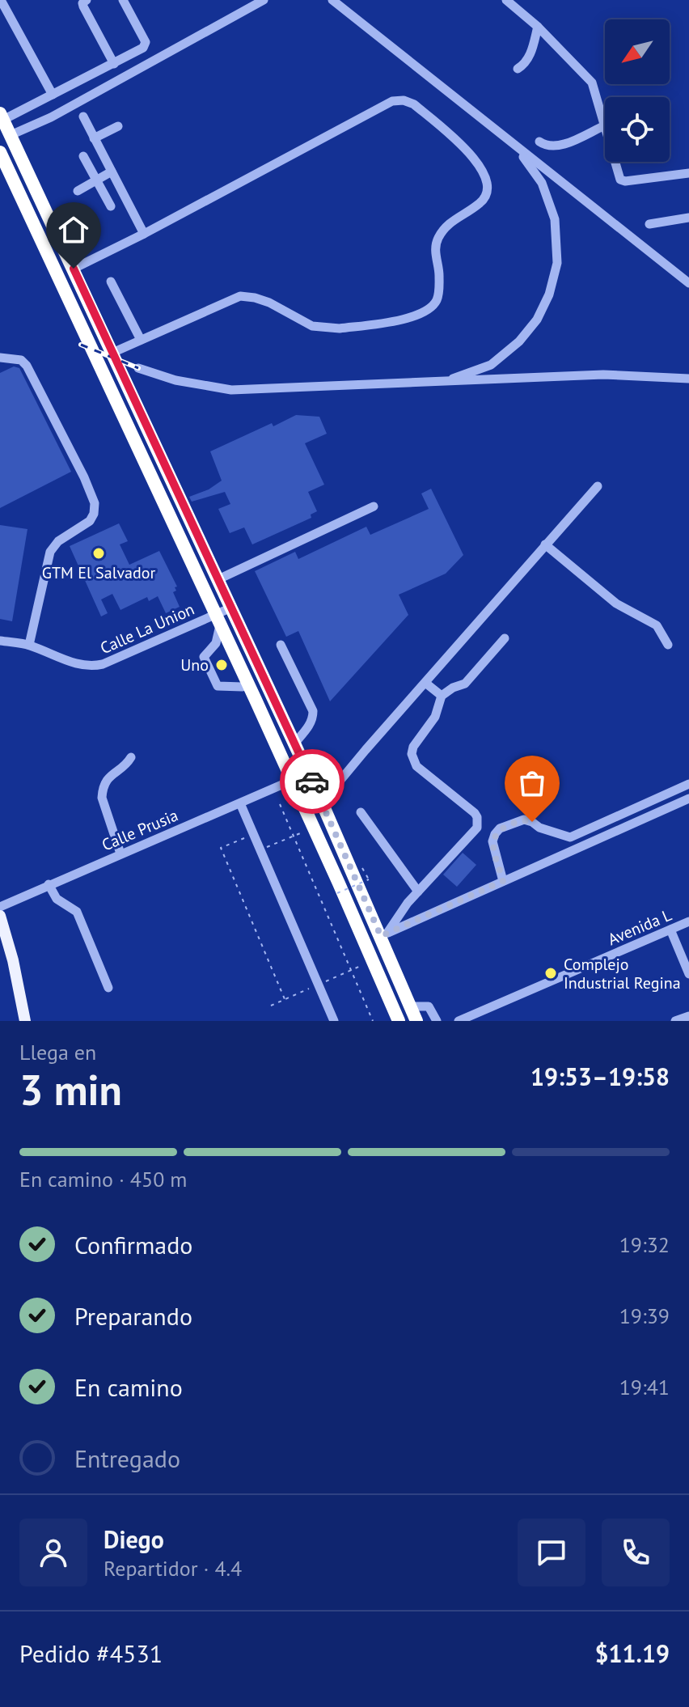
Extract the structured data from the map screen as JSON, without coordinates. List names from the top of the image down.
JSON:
{
  "streets": {
    "street": ["Calle La Union", "Calle Prusia", "Avenida L"]
  },
  "places": ["GTM El Salvador", "Uno", "Complejo Industrial Regina"],
  "north": "bottom left",
  "page": {
    "heading": ["3 min", "Llega en", "19:53–19:58"],
    "panel": [
      "Diego",
      "Repartidor · 4.4",
      "Pedido #4531",
      "$11.19"
    ],
    "bar": "En camino · 450 m",
    "list": [
      ["Confirmado", "19:32"],
      ["Preparando", "19:39"],
      ["En camino", "19:41"],
      "Entregado"
    ]
  }
}
